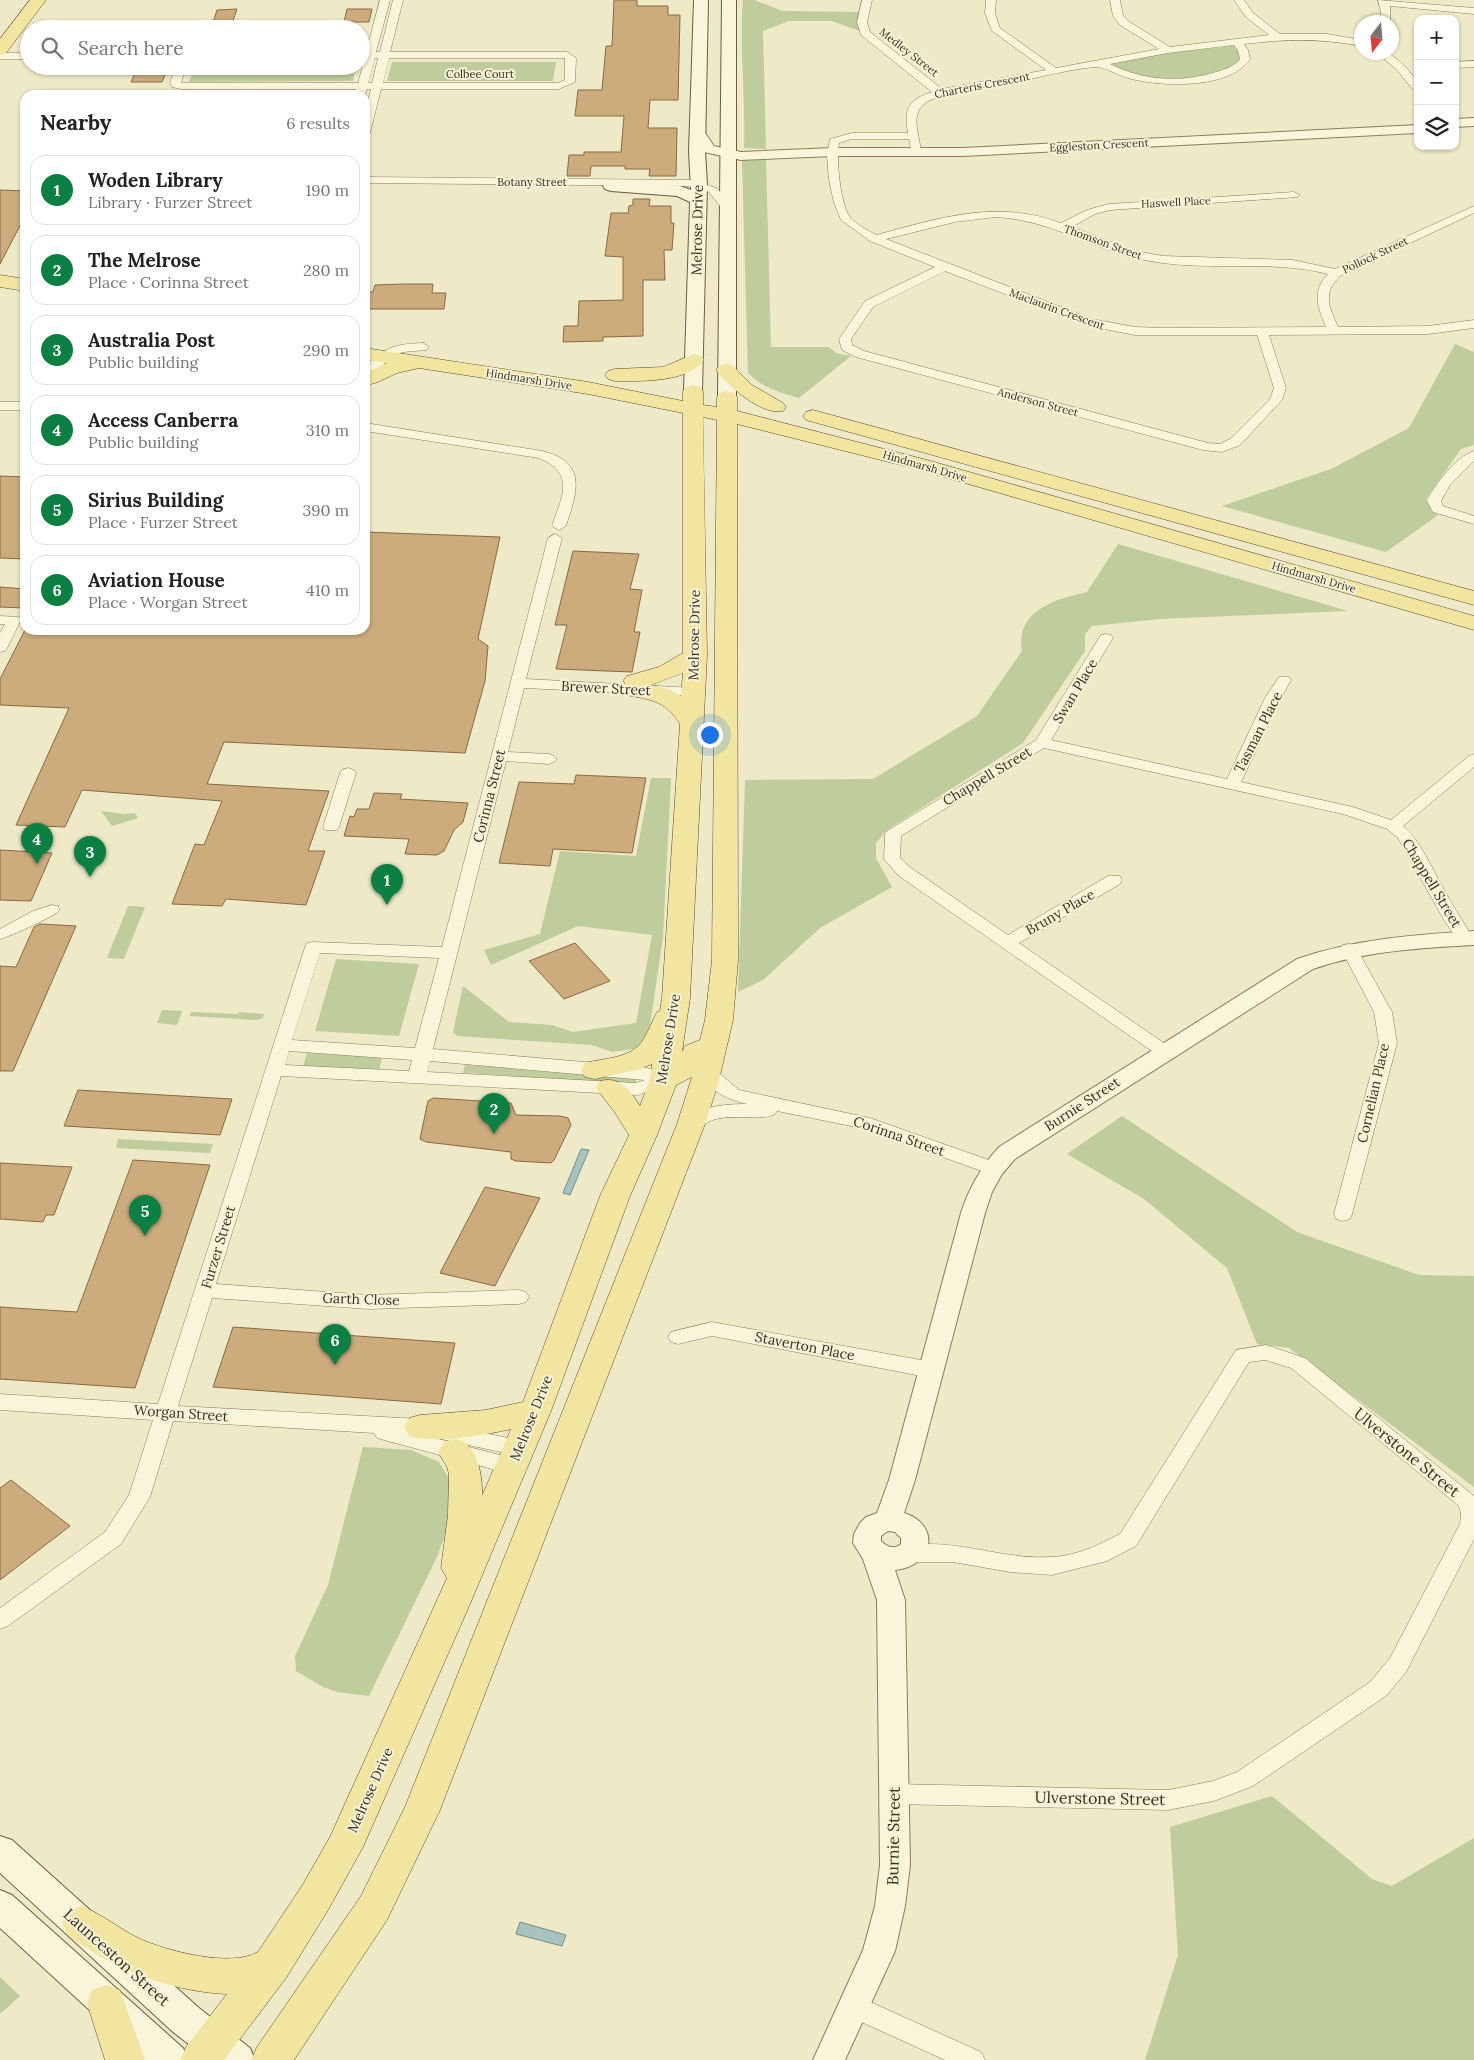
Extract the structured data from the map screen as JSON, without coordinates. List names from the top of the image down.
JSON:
{
  "streets": {
    "main road": ["Melrose Drive", "Hindmarsh Drive", "Launceston Street"],
    "street": [
      "Medley Street",
      "Colbee Court",
      "Charteris Crescent",
      "Eggleston Crescent",
      "Botany Street",
      "Haswell Place",
      "Thomson Street",
      "Pollock Street",
      "Maclaurin Crescent",
      "Anderson Street",
      "Brewer Street",
      "Swan Place",
      "Tasman Place",
      "Chappell Street",
      "Corinna Street",
      "Bruny Place",
      "Cornelian Place",
      "Burnie Street",
      "Furzer Street",
      "Garth Close",
      "Staverton Place",
      "Worgan Street",
      "Ulverstone Street"
    ]
  },
  "crossings": [
    ["Medley Street", "Charteris Crescent"],
    ["Charteris Crescent", "Eggleston Crescent"],
    ["Eggleston Crescent", "Maclaurin Crescent"],
    ["Haswell Place", "Thomson Street"],
    ["Melrose Drive", "Hindmarsh Drive"],
    ["Melrose Drive", "Brewer Street"],
    ["Melrose Drive", "Worgan Street"],
    ["Melrose Drive", "Launceston Street"],
    ["Thomson Street", "Pollock Street"],
    ["Thomson Street", "Maclaurin Crescent"],
    ["Pollock Street", "Maclaurin Crescent"],
    ["Maclaurin Crescent", "Anderson Street"],
    ["Brewer Street", "Corinna Street"],
    ["Swan Place", "Chappell Street"],
    ["Tasman Place", "Chappell Street"],
    ["Chappell Street", "Bruny Place"],
    ["Chappell Street", "Burnie Street"],
    ["Corinna Street", "Burnie Street"],
    ["Corinna Street", "Furzer Street"],
    ["Cornelian Place", "Burnie Street"],
    ["Burnie Street", "Staverton Place"],
    ["Burnie Street", "Ulverstone Street"],
    ["Furzer Street", "Garth Close"],
    ["Furzer Street", "Worgan Street"]
  ],
  "north": "bottom",
  "page": {
    "map_buttons": ["+", "−"],
    "search": "Search here",
    "heading": ["Nearby", "6 results"],
    "list": [
      {
        "mark": "1",
        "name": "Woden Library",
        "note": "Library · Furzer Street",
        "value": "190 m"
      },
      {
        "mark": "2",
        "name": "The Melrose",
        "note": "Place · Corinna Street",
        "value": "280 m"
      },
      {
        "mark": "3",
        "name": "Australia Post",
        "note": "Public building",
        "value": "290 m"
      },
      {
        "mark": "4",
        "name": "Access Canberra",
        "note": "Public building",
        "value": "310 m"
      },
      {
        "mark": "5",
        "name": "Sirius Building",
        "note": "Place · Furzer Street",
        "value": "390 m"
      },
      {
        "mark": "6",
        "name": "Aviation House",
        "note": "Place · Worgan Street",
        "value": "410 m"
      }
    ],
    "pins": [
      "4",
      "3",
      "1",
      "2",
      "5",
      "6"
    ]
  }
}
